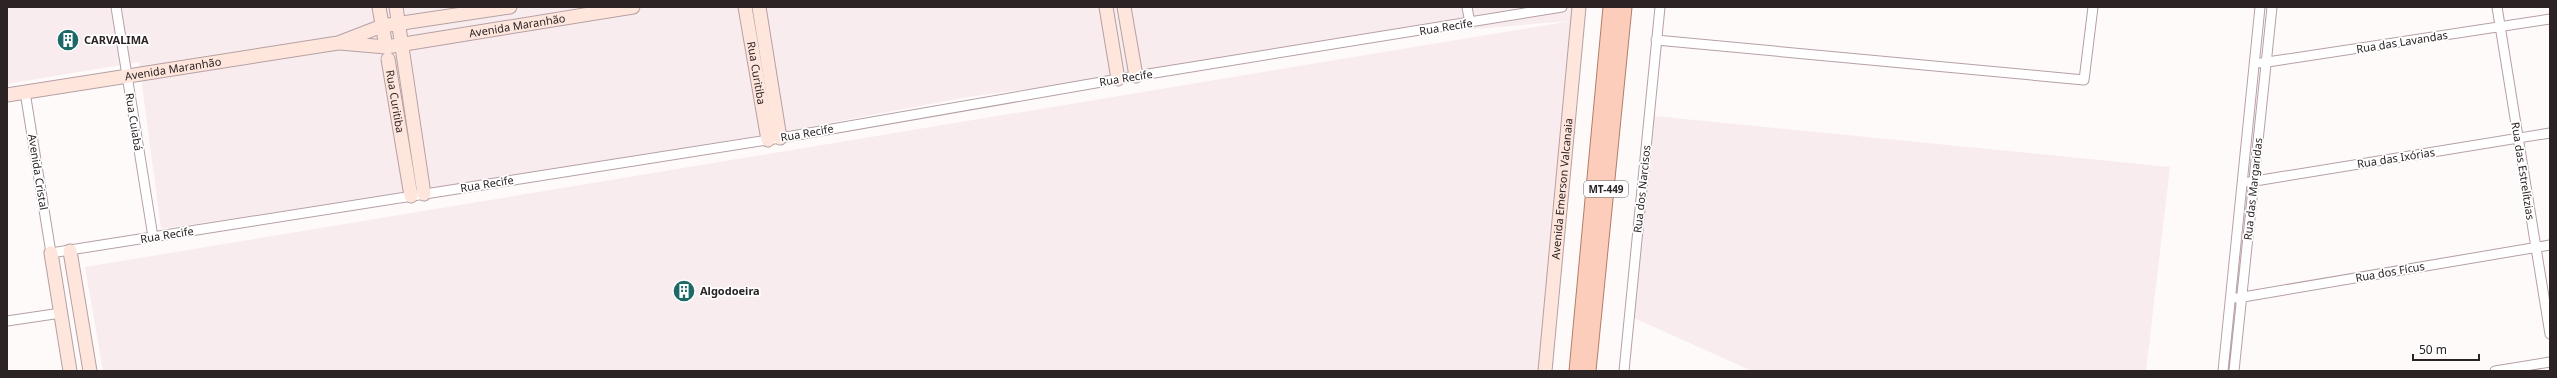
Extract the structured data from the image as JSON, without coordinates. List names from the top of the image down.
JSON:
{
  "streets": {
    "main road": ["MT-449"],
    "street": [
      "Avenida Maranhão",
      "Rua Recife",
      "Rua das Lavandas",
      "Rua Curitiba",
      "Rua Cuiabá",
      "Rua das Ixórias",
      "Rua das Estrelítzias",
      "Avenida Cristal",
      "Avenida Emerson Valcanaia",
      "Rua dos Narcisos",
      "Rua das Margaridas",
      "Rua dos Fícus"
    ]
  },
  "crossings": [
    ["Avenida Maranhão", "Rua Curitiba"],
    ["Avenida Maranhão", "Rua Cuiabá"],
    ["Avenida Maranhão", "Avenida Cristal"],
    ["Rua Recife", "Rua Curitiba"],
    ["Rua Recife", "Rua Cuiabá"],
    ["Rua Recife", "Avenida Cristal"],
    ["Rua das Lavandas", "Rua das Estrelítzias"],
    ["Rua das Lavandas", "Rua das Margaridas"],
    ["Rua das Ixórias", "Rua das Estrelítzias"],
    ["Rua das Ixórias", "Rua das Margaridas"],
    ["Rua das Estrelítzias", "Rua dos Fícus"],
    ["Rua das Margaridas", "Rua dos Fícus"]
  ],
  "places": {
    "building": ["CARVALIMA", "Algodoeira"]
  },
  "scale_bar": "50 m"
}
